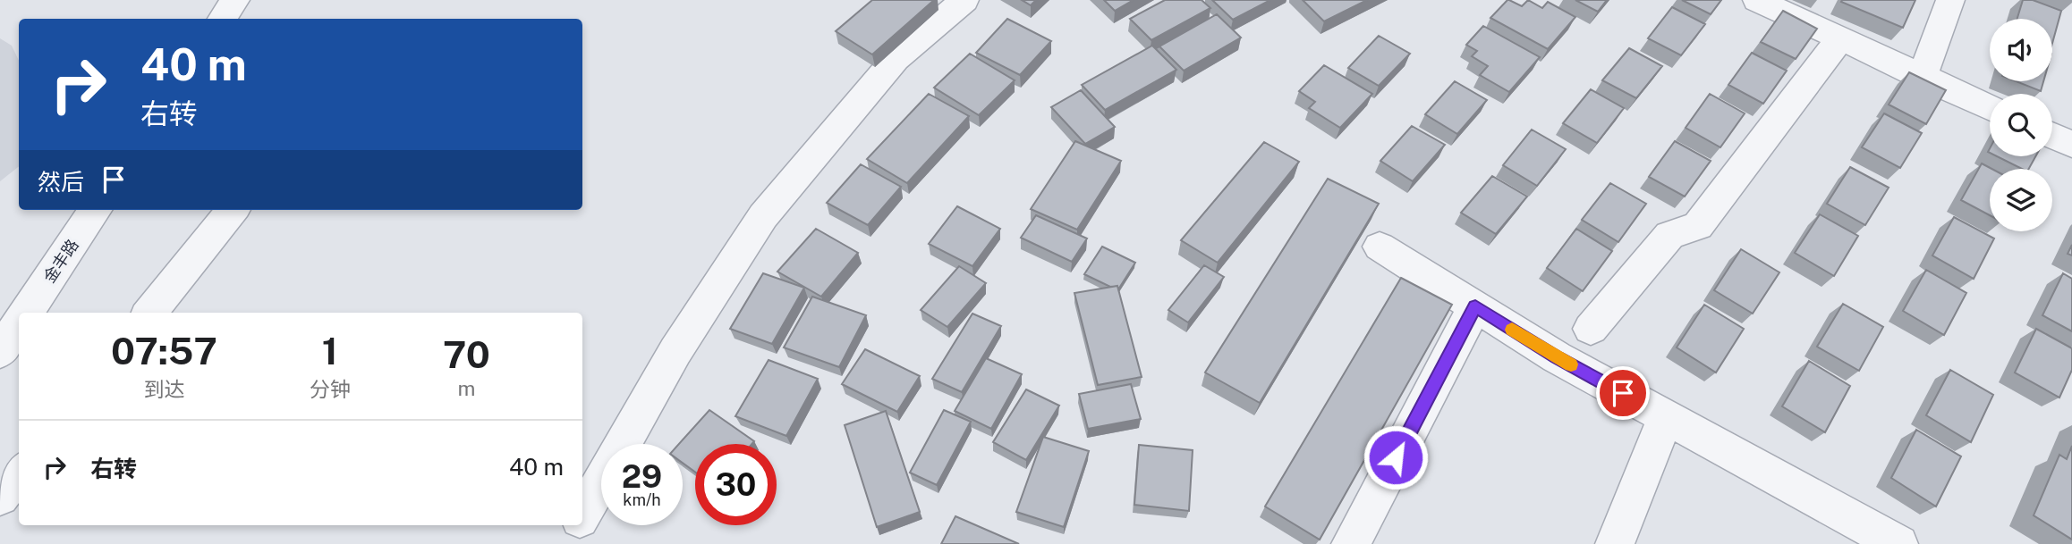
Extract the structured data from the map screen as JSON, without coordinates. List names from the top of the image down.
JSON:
{
  "streets": {
    "street": ["金丰路"]
  },
  "page": {
    "turn": ["40 m", "右转"],
    "then": "然后",
    "eta": [
      "07:57",
      "到达",
      "1",
      "分钟",
      "70",
      "m"
    ],
    "list": [
      {
        "name": "右转",
        "value": "40 m"
      }
    ],
    "speed": "29 km/h",
    "limit": "30"
  }
}
